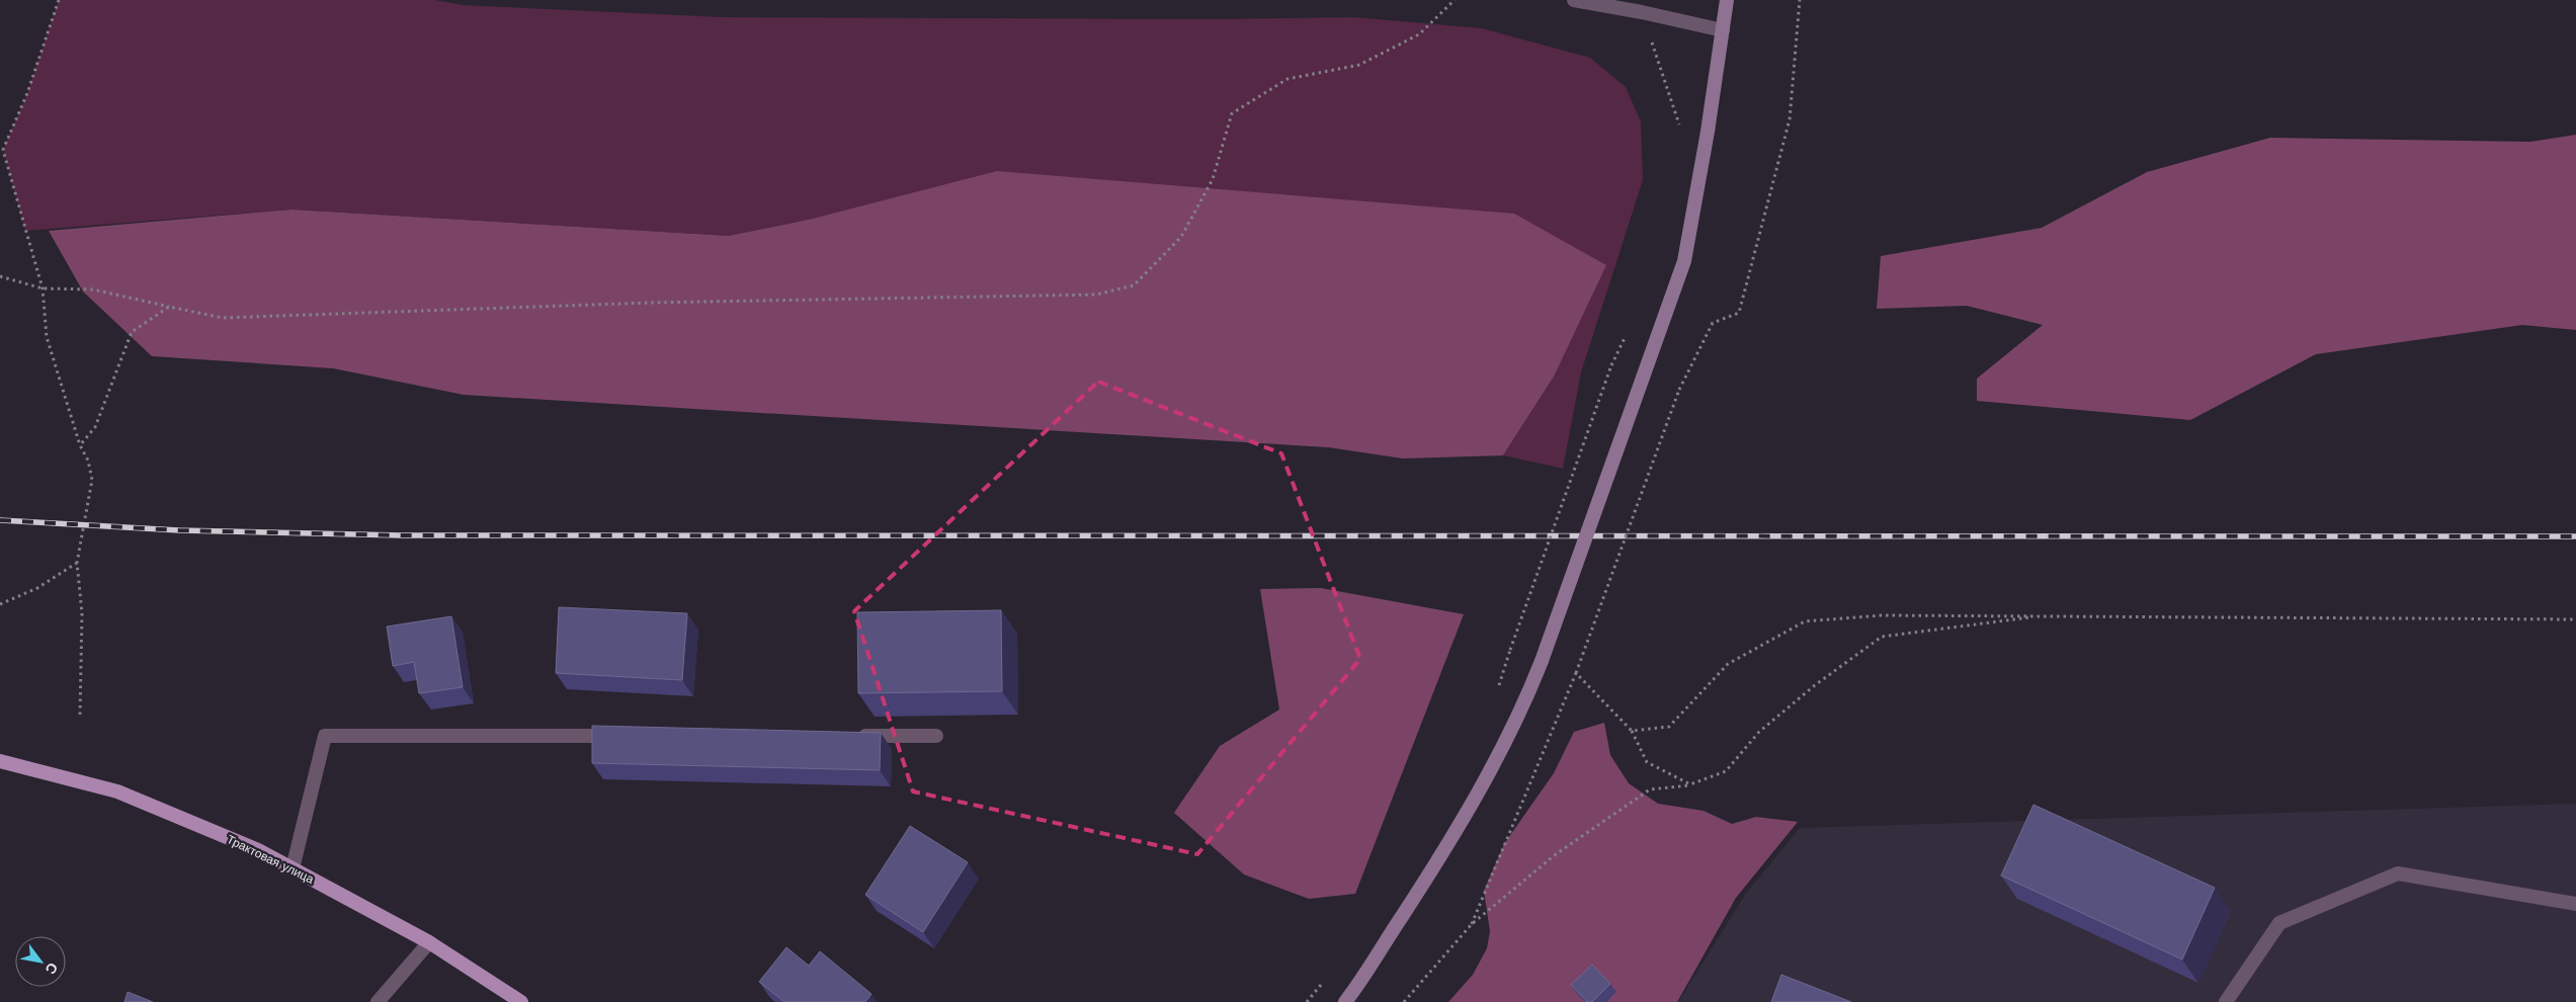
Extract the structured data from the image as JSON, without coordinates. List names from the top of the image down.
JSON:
{
  "streets": {
    "main road": ["Трактовая улица"]
  },
  "north": "bottom right"
}
